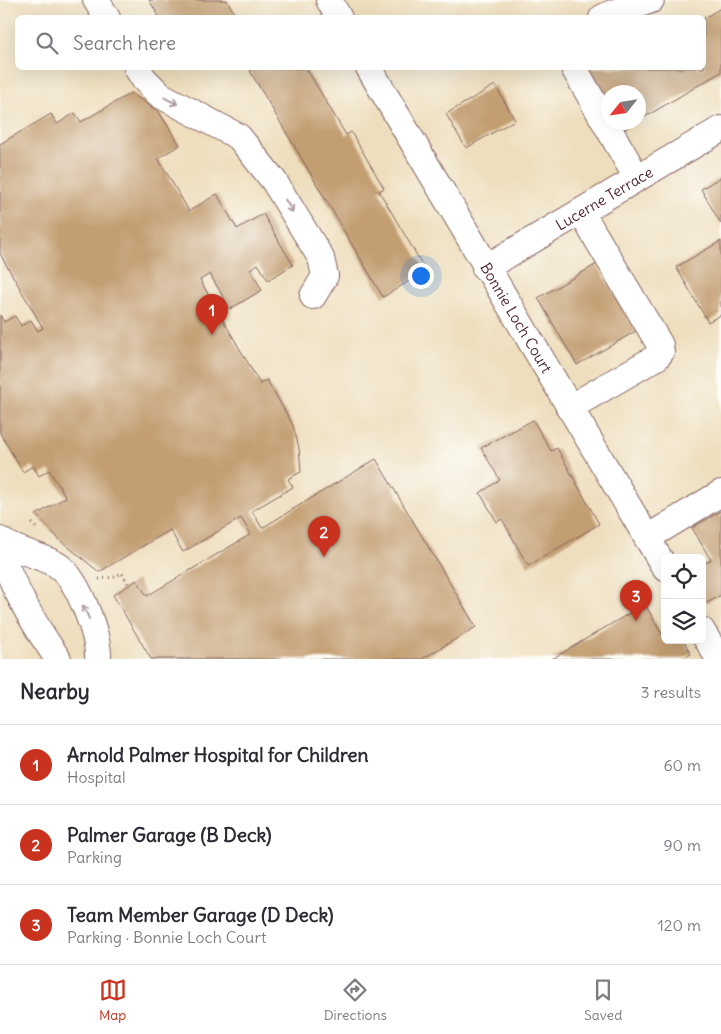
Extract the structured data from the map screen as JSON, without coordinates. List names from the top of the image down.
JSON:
{
  "streets": {
    "street": ["Lucerne Terrace", "Bonnie Loch Court"]
  },
  "crossings": [
    ["Lucerne Terrace", "Bonnie Loch Court"]
  ],
  "north": "bottom left",
  "page": {
    "search": "Search here",
    "pins": ["1", "2", "3"],
    "heading": ["Nearby", "3 results"],
    "list": [
      {
        "mark": "1",
        "name": "Arnold Palmer Hospital for Children",
        "note": "Hospital",
        "value": "60 m"
      },
      {
        "mark": "2",
        "name": "Palmer Garage (B Deck)",
        "note": "Parking",
        "value": "90 m"
      },
      {
        "mark": "3",
        "name": "Team Member Garage (D Deck)",
        "note": "Parking · Bonnie Loch Court",
        "value": "120 m"
      }
    ],
    "nav": ["Map", "Directions", "Saved"]
  }
}
